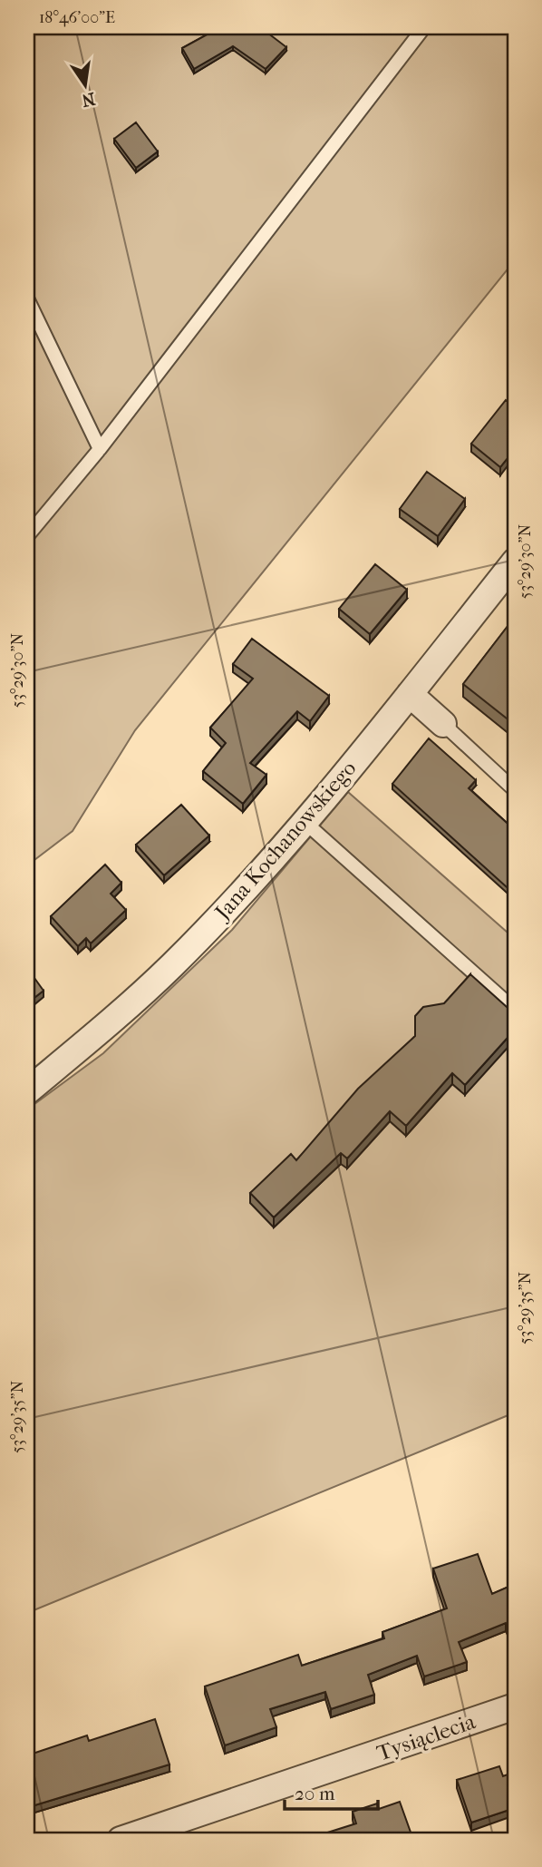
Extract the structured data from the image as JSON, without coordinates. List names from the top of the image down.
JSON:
{
  "streets": {
    "street": ["Jana Kochanowskiego", "Tysiąclecia"]
  },
  "scale_bar": "20 m",
  "north": "bottom",
  "coordinates": ["18°46'00\"E", "53°29'30\"N", "53°29'35\"N"]
}
